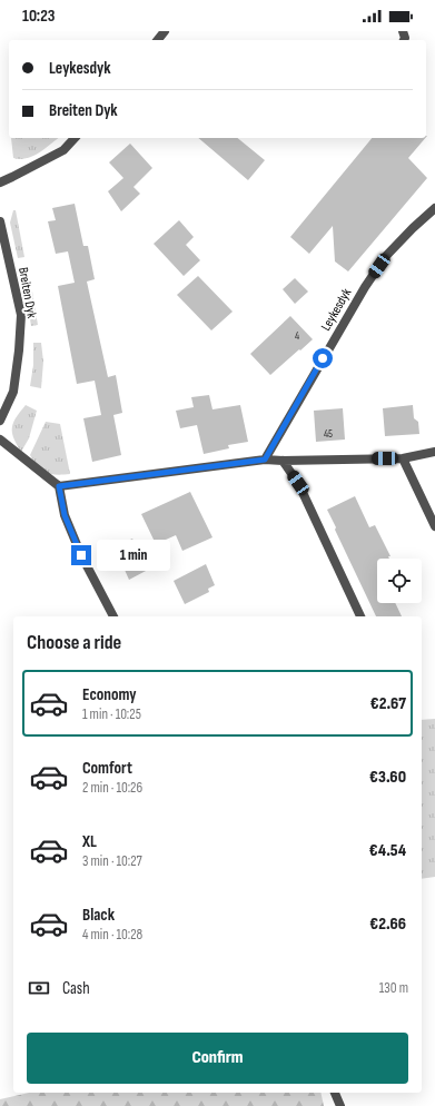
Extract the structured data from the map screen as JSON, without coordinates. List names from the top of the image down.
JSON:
{
  "streets": {
    "street": ["Breiten Dyk", "Leykesdyk"]
  },
  "house_numbers": ["4", "45"],
  "page": {
    "status": "10:23",
    "banner": ["Leykesdyk", "Breiten Dyk"],
    "bubble": "1 min",
    "heading": "Choose a ride",
    "list": [
      {
        "name": "Economy",
        "note": "1 min · 10:25",
        "value": "€2.67"
      },
      {
        "name": "Comfort",
        "note": "2 min · 10:26",
        "value": "€3.60"
      },
      {
        "name": "XL",
        "note": "3 min · 10:27",
        "value": "€4.54"
      },
      {
        "name": "Black",
        "note": "4 min · 10:28",
        "value": "€2.66"
      }
    ],
    "pay": ["Cash", "130 m"],
    "buttons": "Confirm"
  }
}
